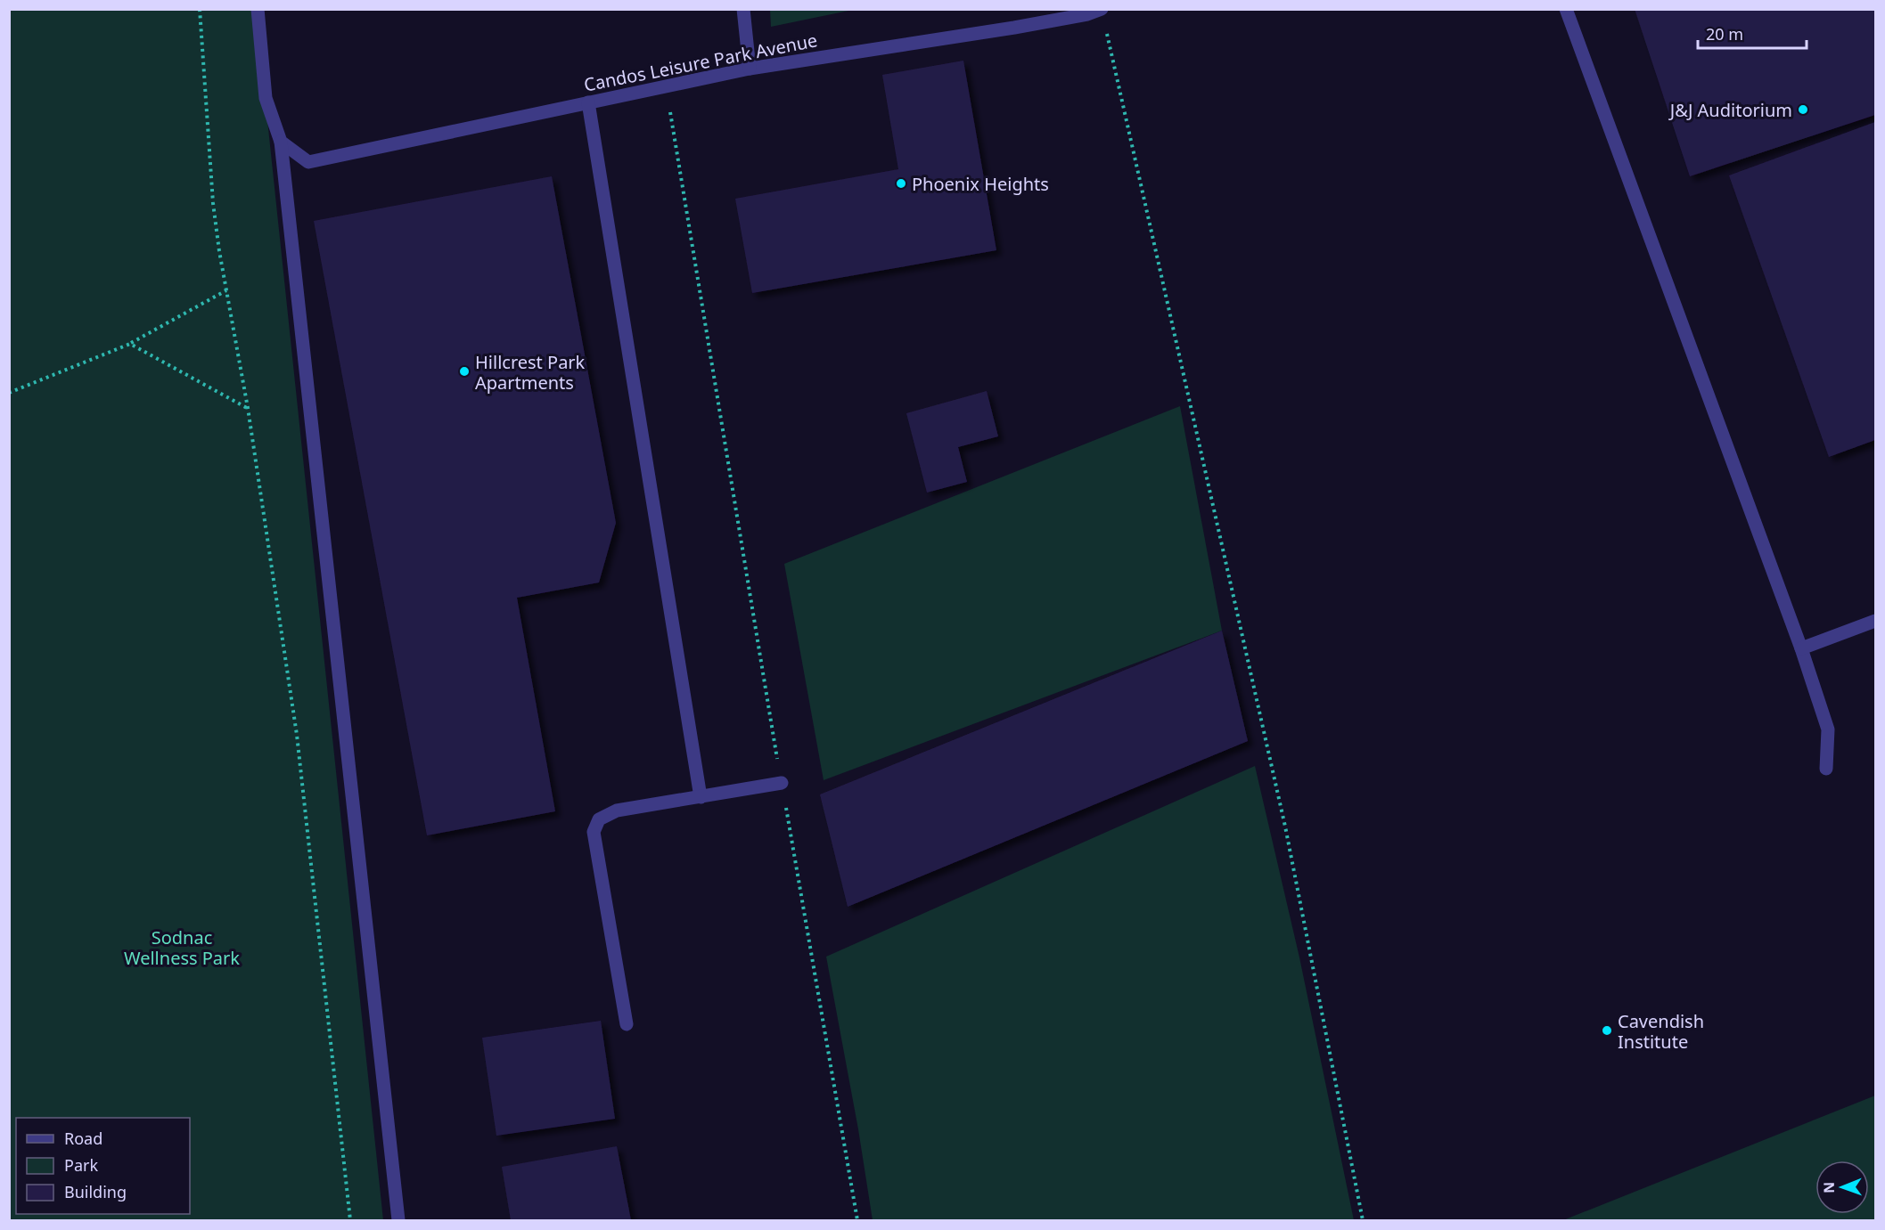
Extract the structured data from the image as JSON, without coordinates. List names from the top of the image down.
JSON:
{
  "streets": {
    "street": ["Candos Leisure Park Avenue"]
  },
  "parks": ["Sodnac Wellness Park"],
  "places": [
    "J&J Auditorium",
    "Phoenix Heights",
    "Hillcrest Park Apartments",
    "Cavendish Institute"
  ],
  "legend": ["Road", "Park", "Building"],
  "scale_bar": "20 m",
  "north": "left"
}
